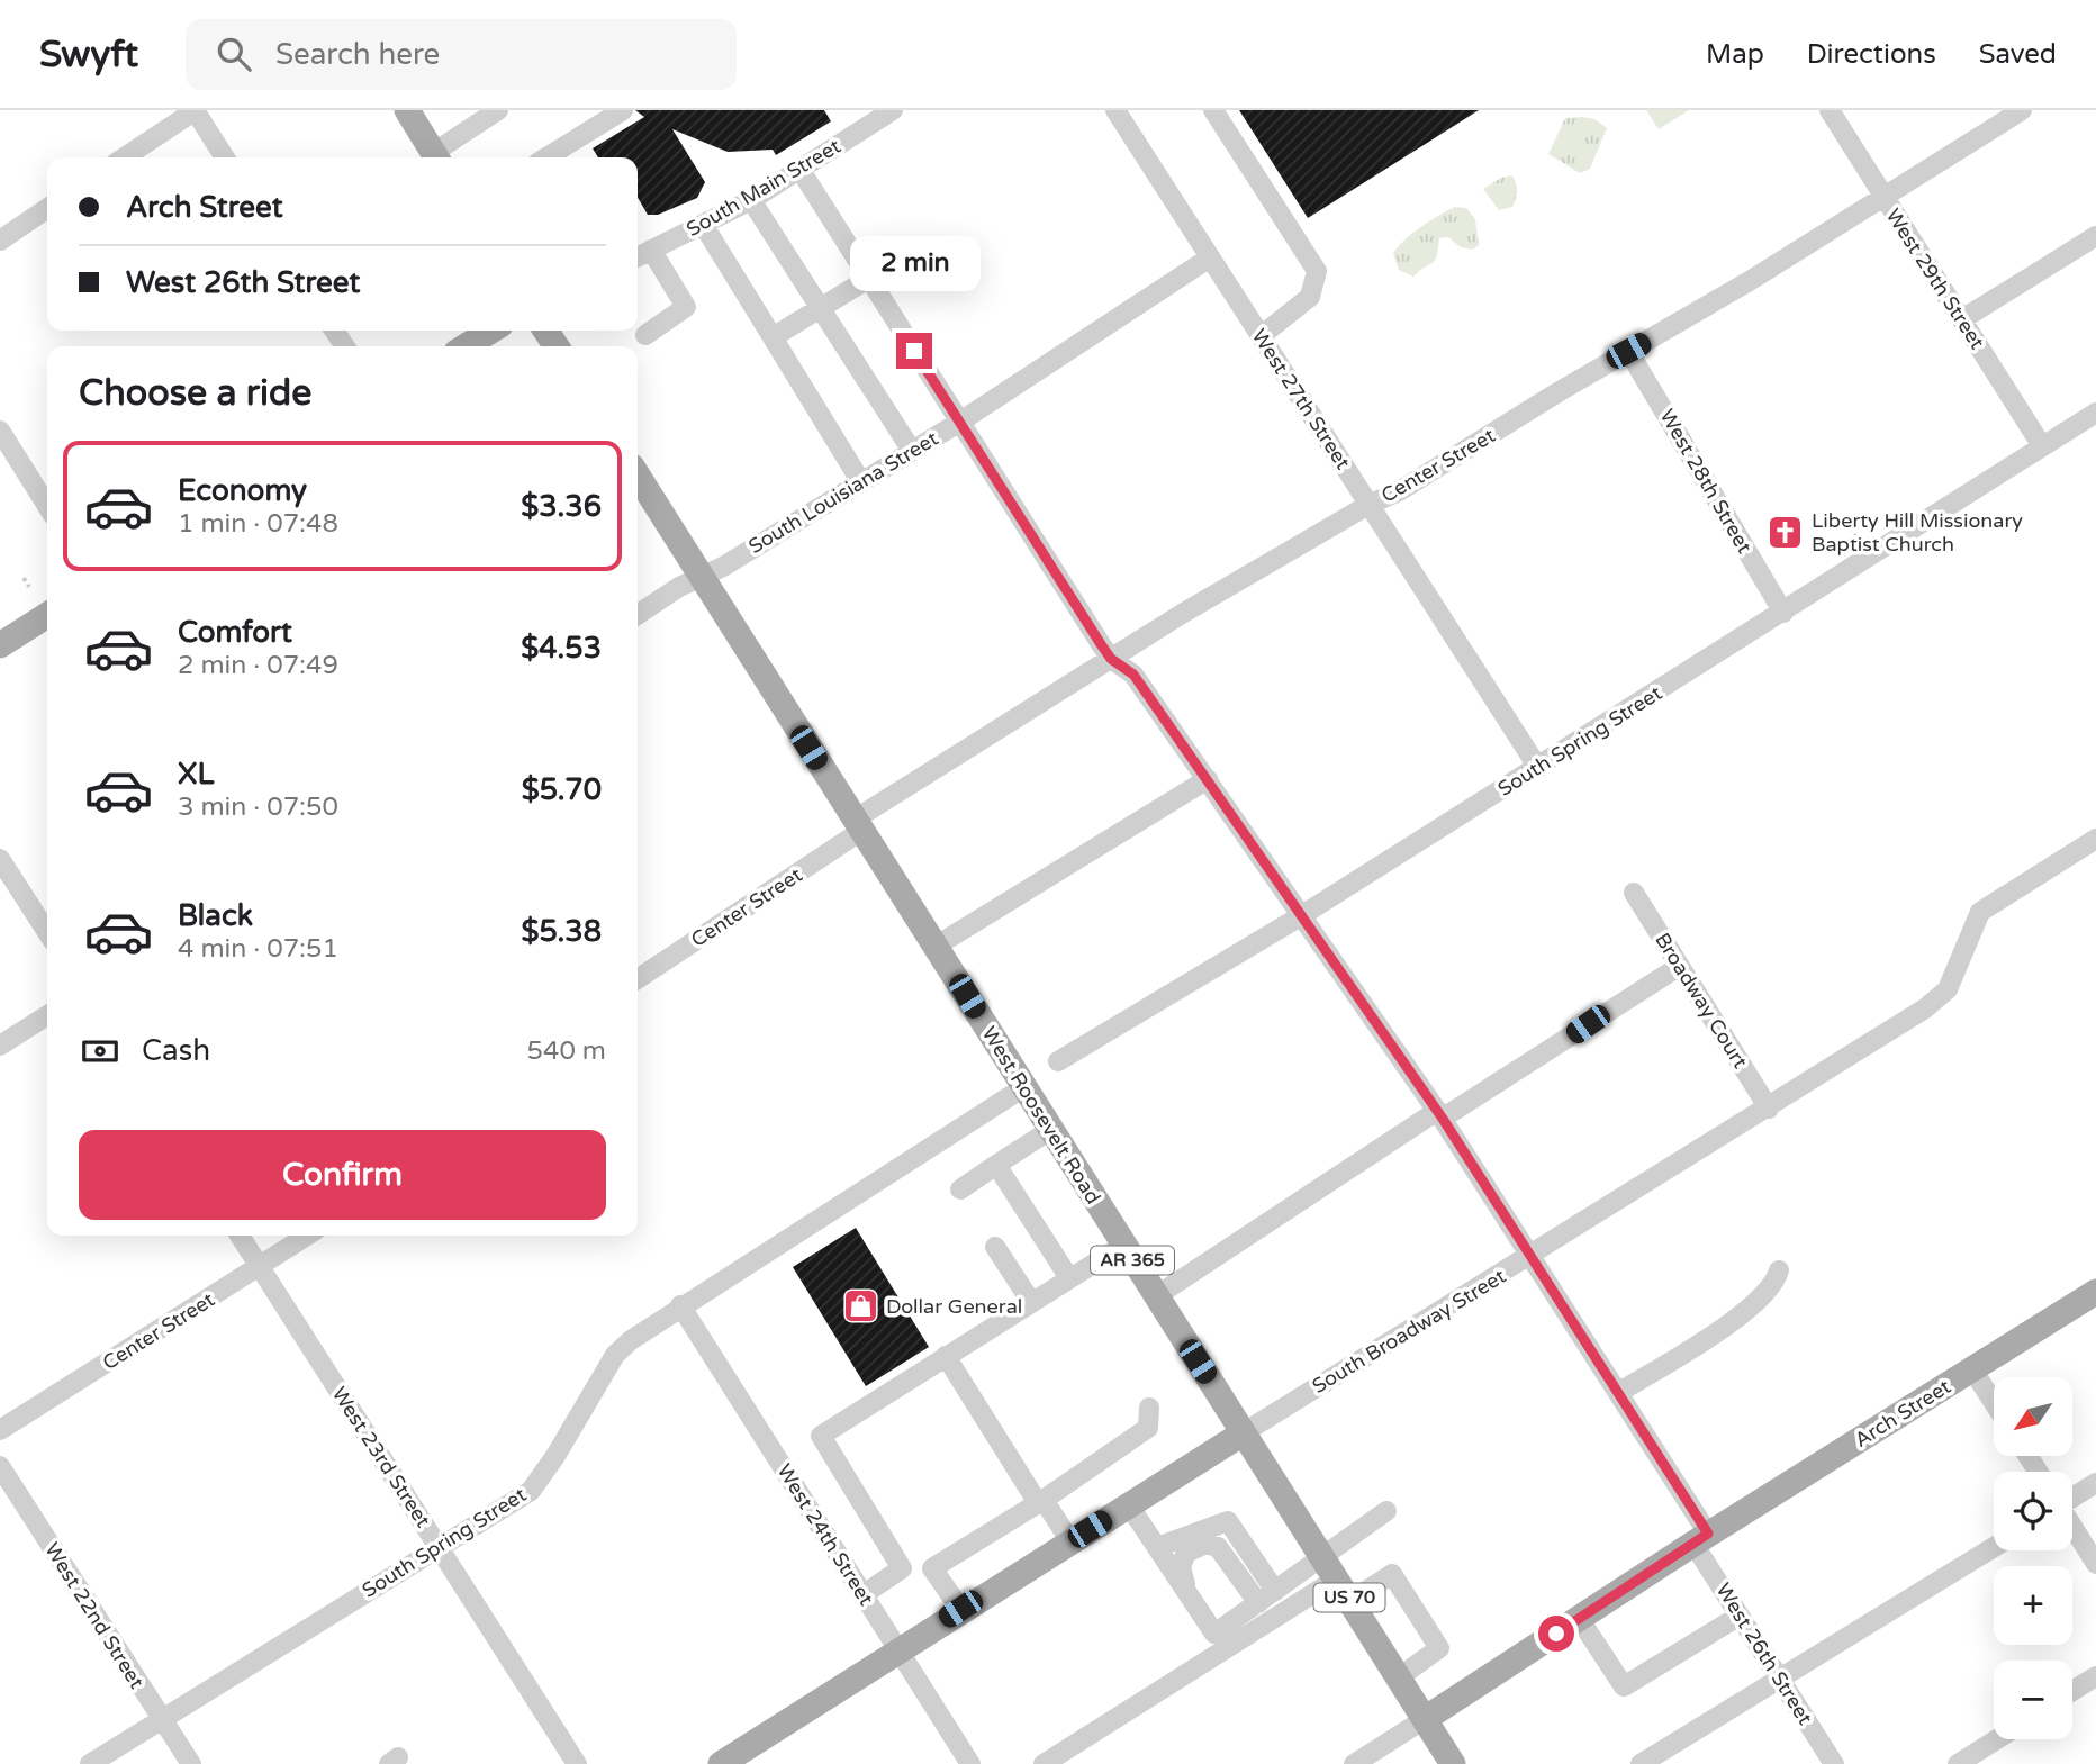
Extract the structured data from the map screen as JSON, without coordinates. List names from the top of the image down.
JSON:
{
  "streets": {
    "main road": [
      "West Roosevelt Road",
      "AR 365",
      "South Broadway Street",
      "Arch Street",
      "US 70"
    ],
    "street": [
      "South Main Street",
      "West 29th Street",
      "West 27th Street",
      "Center Street",
      "West 28th Street",
      "South Louisiana Street",
      "South Spring Street",
      "Broadway Court",
      "West 23rd Street",
      "West 24th Street",
      "West 22nd Street",
      "West 26th Street"
    ]
  },
  "crossings": [
    ["South Main Street", "West 26th Street"],
    ["West 29th Street", "Center Street"],
    ["West 29th Street", "South Spring Street"],
    ["West 27th Street", "Center Street"],
    ["West 27th Street", "South Louisiana Street"],
    ["West 27th Street", "South Spring Street"],
    ["Center Street", "West 28th Street"],
    ["Center Street", "West Roosevelt Road"],
    ["Center Street", "West 23rd Street"],
    ["Center Street", "West 26th Street"],
    ["West 28th Street", "South Spring Street"],
    ["South Louisiana Street", "West Roosevelt Road"],
    ["South Louisiana Street", "West 26th Street"],
    ["South Spring Street", "West Roosevelt Road"],
    ["South Spring Street", "West 23rd Street"],
    ["South Spring Street", "West 24th Street"],
    ["South Spring Street", "West 22nd Street"],
    ["South Spring Street", "West 26th Street"],
    ["Broadway Court", "South Broadway Street"],
    ["West Roosevelt Road", "South Broadway Street"],
    ["West Roosevelt Road", "Arch Street"],
    ["South Broadway Street", "West 24th Street"],
    ["South Broadway Street", "West 26th Street"],
    ["Arch Street", "West 26th Street"]
  ],
  "places": {
    "church": ["Liberty Hill Missionary Baptist Church"],
    "shop": ["Dollar General"]
  },
  "north": "bottom left",
  "page": {
    "header": "Swyft",
    "search": "Search here",
    "nav": ["Map", "Directions", "Saved"],
    "banner": ["Arch Street", "West 26th Street"],
    "bubble": "2 min",
    "heading": "Choose a ride",
    "list": [
      {
        "name": "Economy",
        "note": "1 min · 07:48",
        "value": "$3.36"
      },
      {
        "name": "Comfort",
        "note": "2 min · 07:49",
        "value": "$4.53"
      },
      {
        "name": "XL",
        "note": "3 min · 07:50",
        "value": "$5.70"
      },
      {
        "name": "Black",
        "note": "4 min · 07:51",
        "value": "$5.38"
      }
    ],
    "pay": ["Cash", "540 m"],
    "buttons": "Confirm",
    "map_buttons": ["+", "−"]
  }
}
